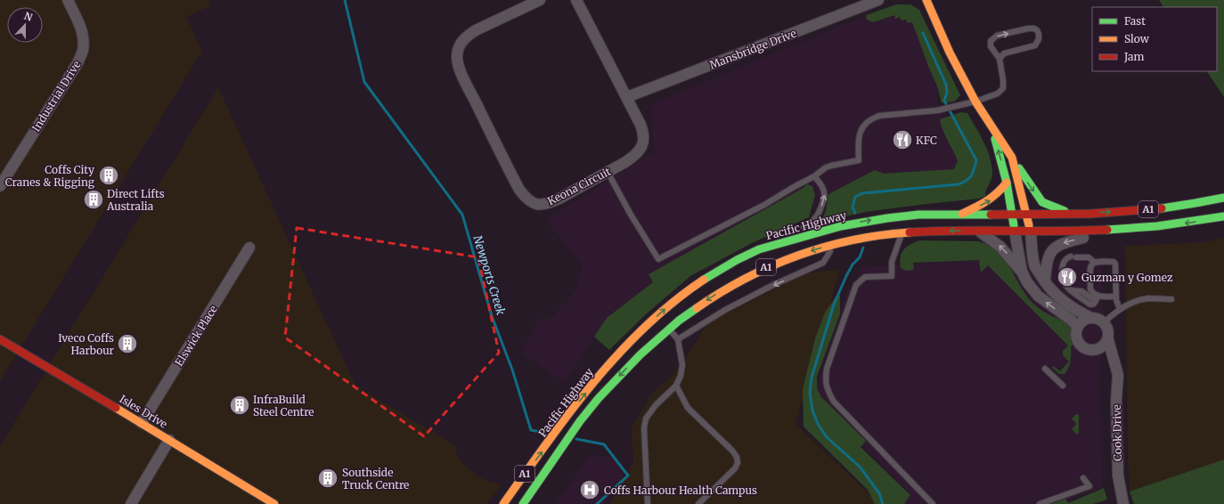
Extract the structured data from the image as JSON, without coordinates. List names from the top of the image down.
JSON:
{
  "streets": {
    "main road": ["A1", "Pacific Highway", "Isles Drive"],
    "street": [
      "Mansbridge Drive",
      "Industrial Drive",
      "Keona Circuit",
      "Elswick Place",
      "Cook Drive"
    ]
  },
  "crossings": [
    ["Mansbridge Drive", "Keona Circuit"],
    ["Elswick Place", "Isles Drive"]
  ],
  "water": ["Newports Creek"],
  "places": {
    "restaurant": ["KFC", "Guzman y Gomez"],
    "building": [
      "Coffs City Cranes & Rigging",
      "Direct Lifts Australia",
      "Iveco Coffs Harbour",
      "InfraBuild Steel Centre",
      "Southside Truck Centre"
    ],
    "hospital": ["Coffs Harbour Health Campus"]
  },
  "legend": ["Fast", "Slow", "Jam"],
  "north": "top"
}
